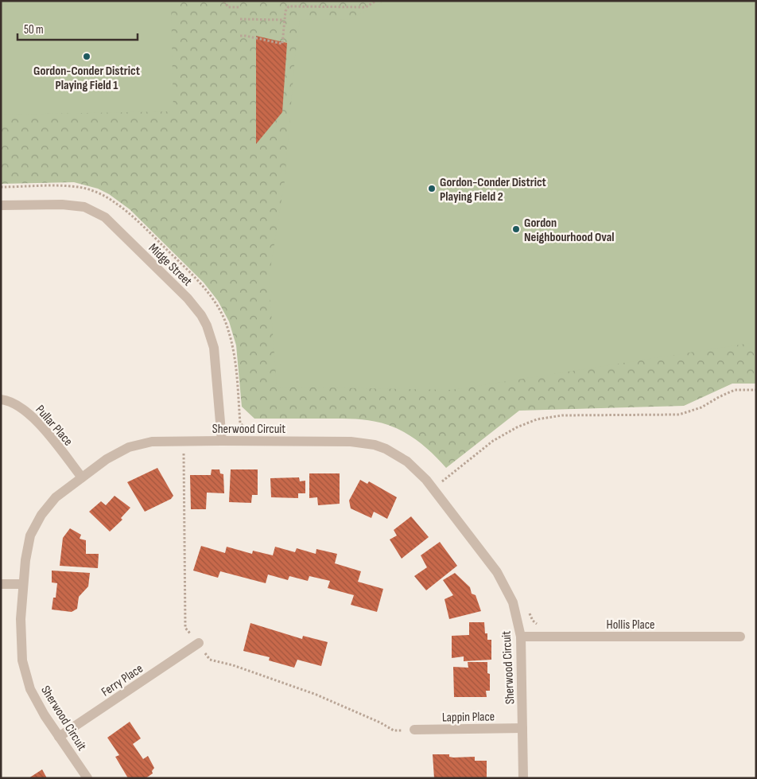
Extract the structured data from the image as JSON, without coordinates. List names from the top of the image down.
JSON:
{
  "streets": {
    "street": [
      "Midge Street",
      "Pullar Place",
      "Sherwood Circuit",
      "Hollis Place",
      "Ferry Place",
      "Lappin Place"
    ]
  },
  "crossings": [
    ["Midge Street", "Sherwood Circuit"],
    ["Pullar Place", "Sherwood Circuit"],
    ["Sherwood Circuit", "Hollis Place"],
    ["Sherwood Circuit", "Ferry Place"],
    ["Sherwood Circuit", "Lappin Place"]
  ],
  "places": ["Gordon-Conder District Playing Field 1", "Gordon-Conder District Playing Field 2", "Gordon Neighbourhood Oval"],
  "scale_bar": "50 m"
}
